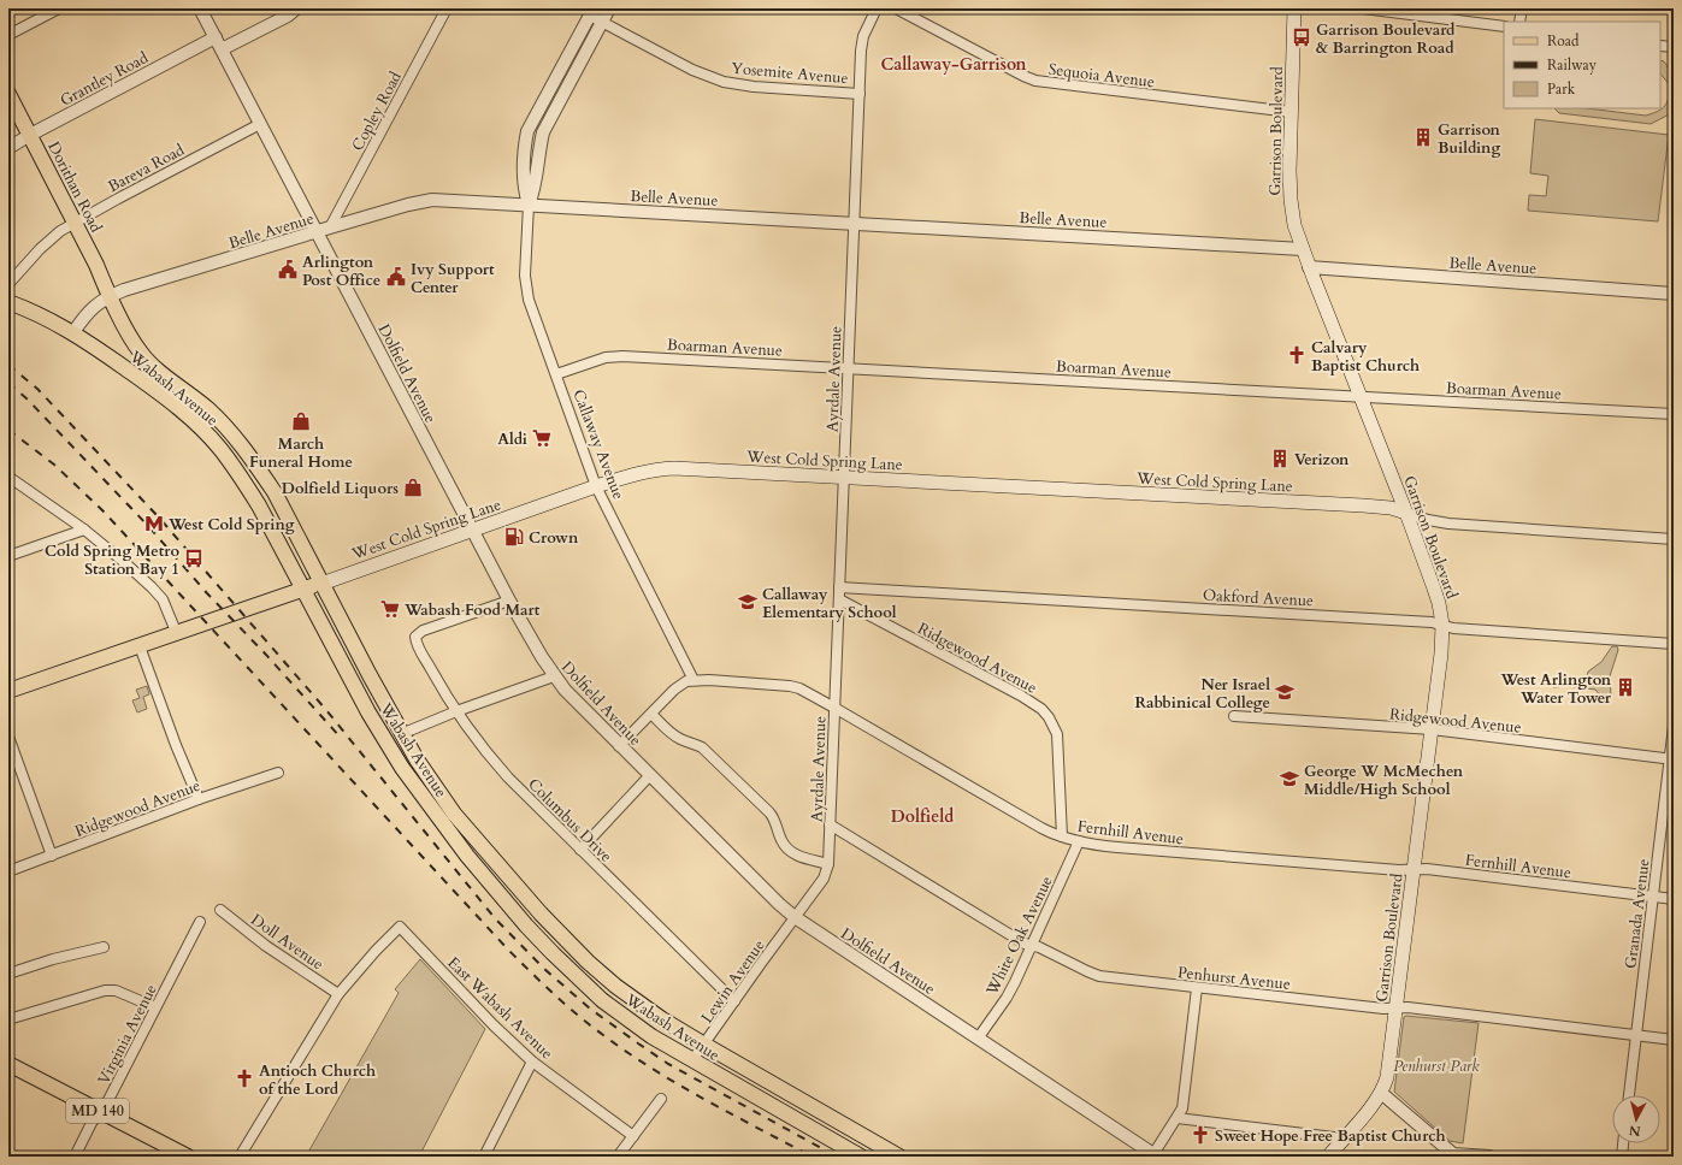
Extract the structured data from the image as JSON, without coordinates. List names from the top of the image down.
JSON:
{
  "streets": {
    "main road": [
      "Garrison Boulevard",
      "Dorithan Road",
      "Wabash Avenue",
      "West Cold Spring Lane",
      "MD 140"
    ],
    "street": [
      "Yosemite Avenue",
      "Sequoia Avenue",
      "Grantley Road",
      "Copley Road",
      "Bareva Road",
      "Belle Avenue",
      "Boarman Avenue",
      "Dolfield Avenue",
      "Ayrdale Avenue",
      "Callaway Avenue",
      "Oakford Avenue",
      "Ridgewood Avenue",
      "Columbus Drive",
      "Fernhill Avenue",
      "Granada Avenue",
      "White Oak Avenue",
      "Doll Avenue",
      "Penhurst Avenue",
      "Lewin Avenue",
      "East Wabash Avenue",
      "Virginia Avenue"
    ]
  },
  "crossings": [
    ["Yosemite Avenue", "Ayrdale Avenue"],
    ["Yosemite Avenue", "Callaway Avenue"],
    ["Sequoia Avenue", "Garrison Boulevard"],
    ["Grantley Road", "Dorithan Road"],
    ["Grantley Road", "Dolfield Avenue"],
    ["Copley Road", "Belle Avenue"],
    ["Garrison Boulevard", "Belle Avenue"],
    ["Garrison Boulevard", "Boarman Avenue"],
    ["Garrison Boulevard", "West Cold Spring Lane"],
    ["Garrison Boulevard", "Oakford Avenue"],
    ["Garrison Boulevard", "Ridgewood Avenue"],
    ["Garrison Boulevard", "Fernhill Avenue"],
    ["Garrison Boulevard", "Penhurst Avenue"],
    ["Bareva Road", "Dorithan Road"],
    ["Bareva Road", "Dolfield Avenue"],
    ["Dorithan Road", "Belle Avenue"],
    ["Dorithan Road", "Wabash Avenue"],
    ["Belle Avenue", "Dolfield Avenue"],
    ["Belle Avenue", "Ayrdale Avenue"],
    ["Belle Avenue", "Wabash Avenue"],
    ["Belle Avenue", "Callaway Avenue"],
    ["Boarman Avenue", "Ayrdale Avenue"],
    ["Boarman Avenue", "Callaway Avenue"],
    ["Dolfield Avenue", "Ayrdale Avenue"],
    ["Dolfield Avenue", "West Cold Spring Lane"],
    ["Dolfield Avenue", "Columbus Drive"],
    ["Dolfield Avenue", "White Oak Avenue"],
    ["Dolfield Avenue", "Lewin Avenue"],
    ["Ayrdale Avenue", "West Cold Spring Lane"],
    ["Ayrdale Avenue", "Oakford Avenue"],
    ["Ayrdale Avenue", "Ridgewood Avenue"],
    ["Ayrdale Avenue", "Fernhill Avenue"],
    ["Ayrdale Avenue", "Penhurst Avenue"],
    ["Ayrdale Avenue", "Lewin Avenue"],
    ["Wabash Avenue", "West Cold Spring Lane"],
    ["Wabash Avenue", "Lewin Avenue"],
    ["Callaway Avenue", "West Cold Spring Lane"],
    ["Callaway Avenue", "Fernhill Avenue"],
    ["Ridgewood Avenue", "Fernhill Avenue"],
    ["Ridgewood Avenue", "Granada Avenue"],
    ["Columbus Drive", "Lewin Avenue"],
    ["Fernhill Avenue", "Granada Avenue"],
    ["Fernhill Avenue", "White Oak Avenue"],
    ["Granada Avenue", "Penhurst Avenue"],
    ["White Oak Avenue", "Penhurst Avenue"],
    ["Doll Avenue", "East Wabash Avenue"],
    ["Virginia Avenue", "MD 140"]
  ],
  "districts": ["Callaway-Garrison", "Dolfield"],
  "parks": ["Penhurst Park"],
  "places": {
    "bus stop": ["Garrison Boulevard & Barrington Road", "Cold Spring Metro Station Bay 1"],
    "building": ["Garrison Building", "Verizon", "West Arlington Water Tower"],
    "public building": ["Arlington Post Office", "Ivy Support Center"],
    "church": ["Calvary Baptist Church", "Antioch Church of the Lord", "Sweet Hope Free Baptist Church"],
    "shop": ["March Funeral Home", "Dolfield Liquors"],
    "supermarket": ["Aldi", "Wabash Food Mart"],
    "metro station": ["West Cold Spring"],
    "fuel station": ["Crown"],
    "school or university": ["Callaway Elementary School", "Ner Israel Rabbinical College", "George W McMechen Middle/High School"]
  },
  "legend": ["Road", "Railway", "Park"],
  "north": "bottom"
}
